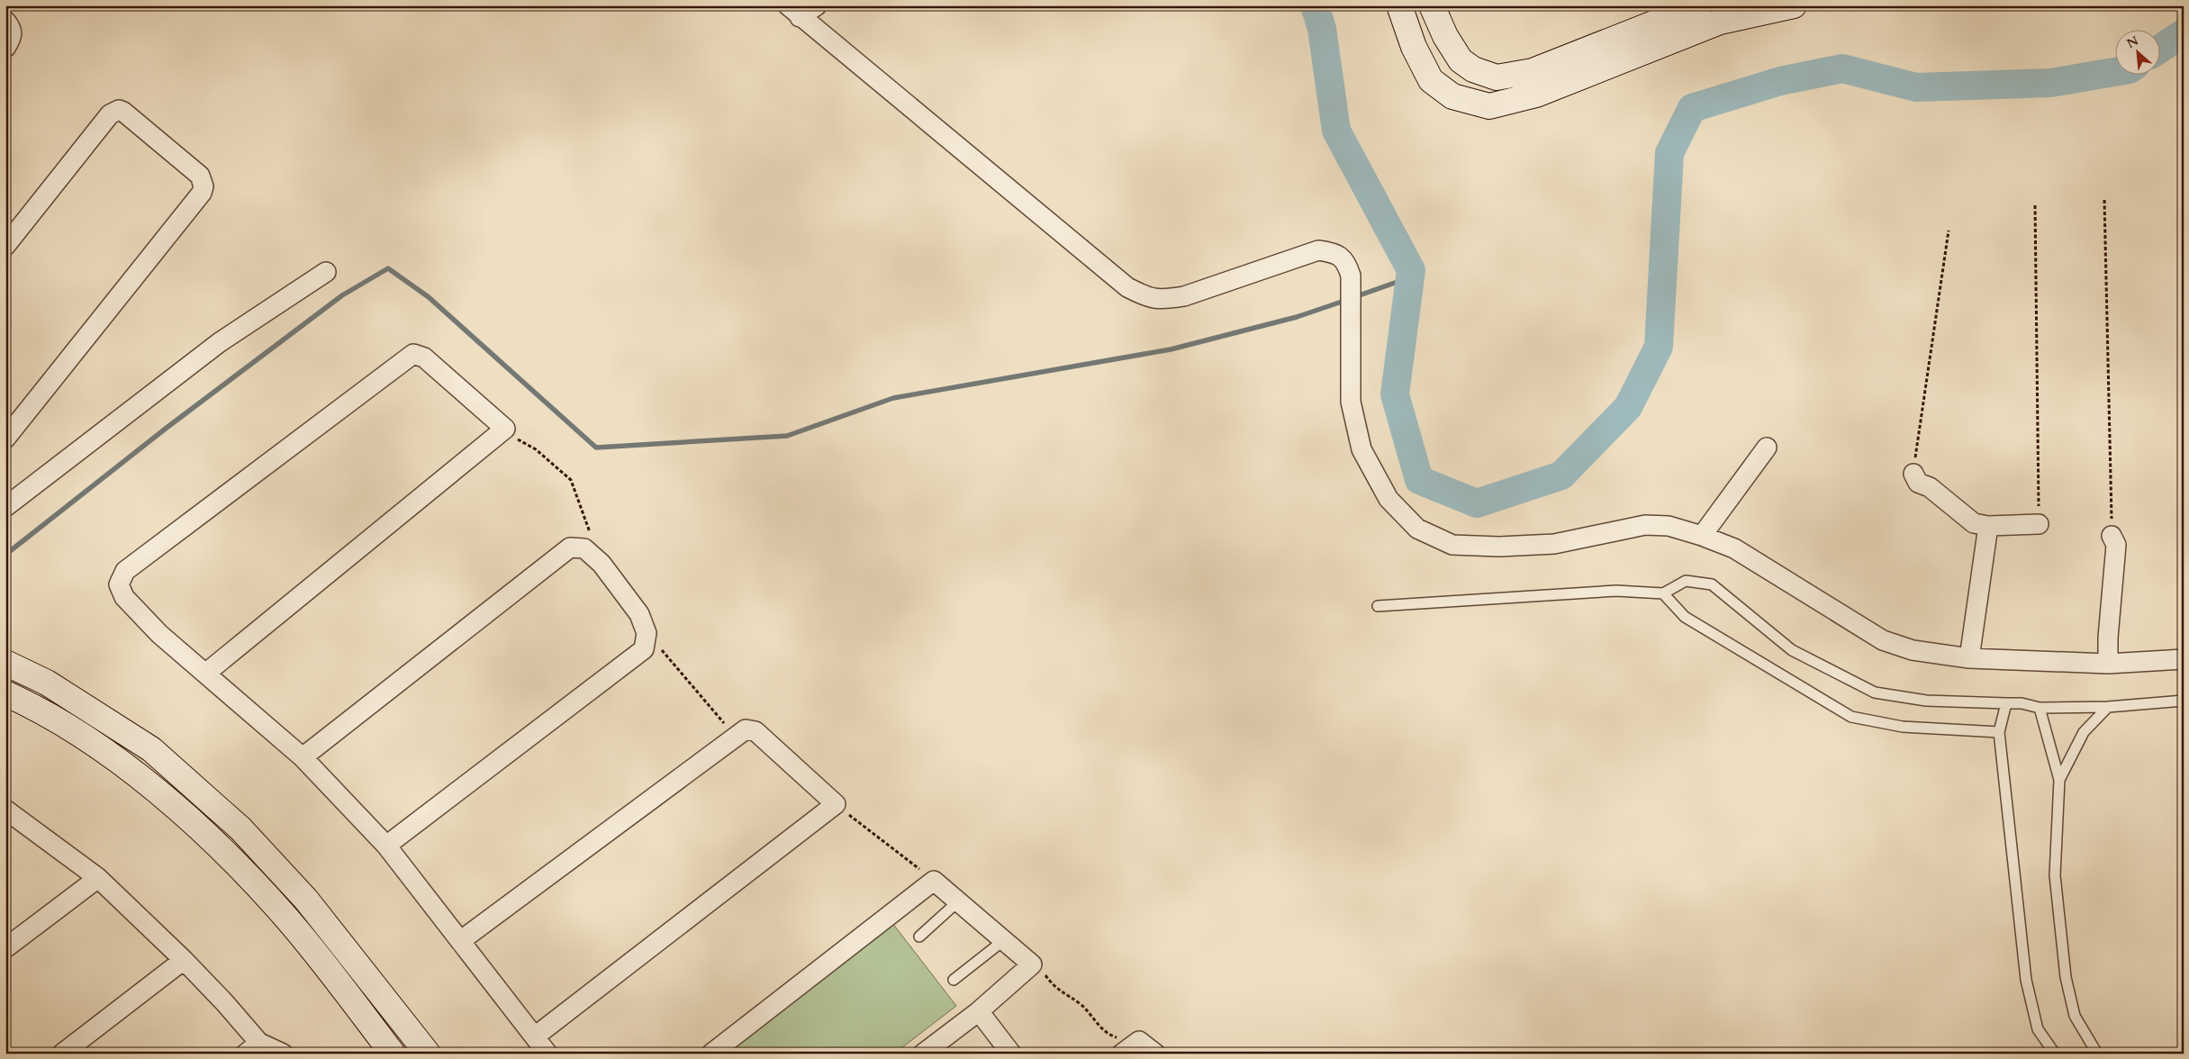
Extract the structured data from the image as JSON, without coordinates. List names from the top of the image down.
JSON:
{
  "north": "top left"
}
